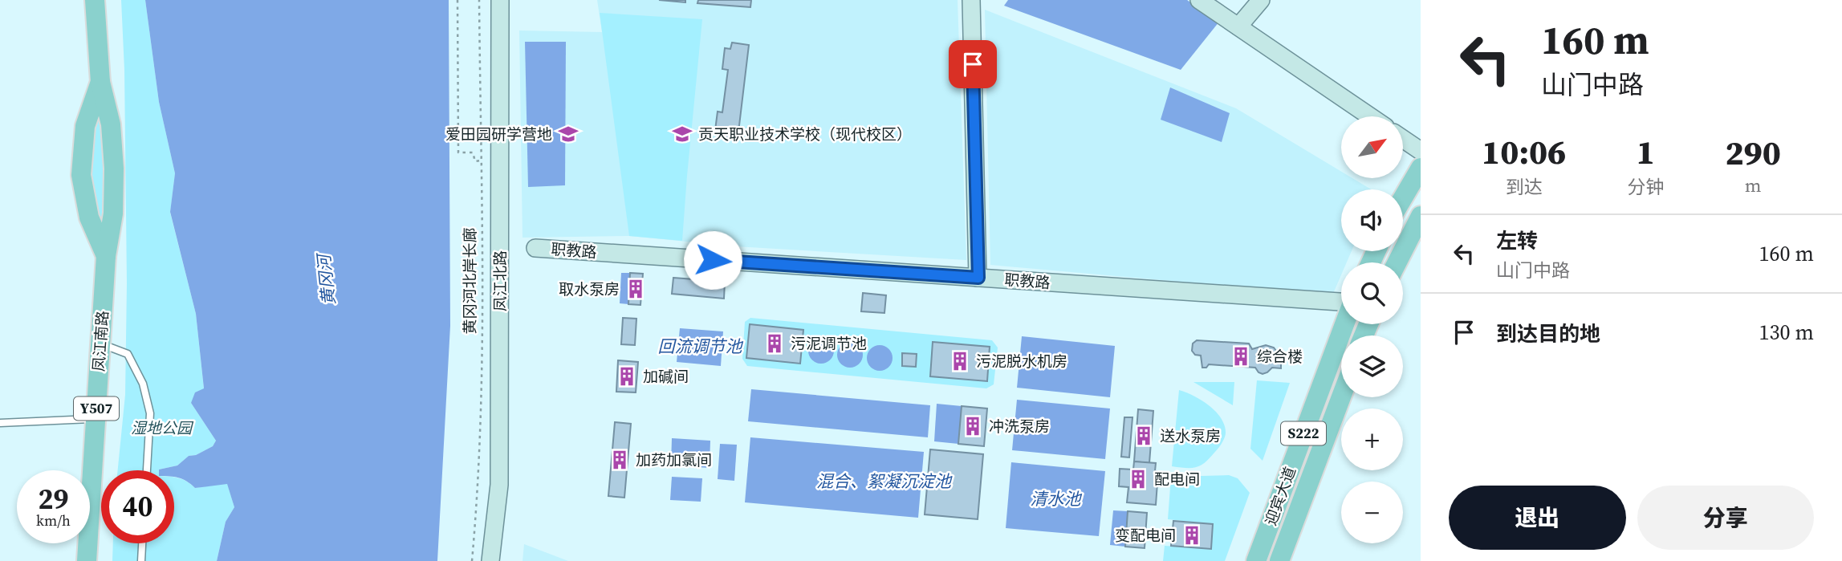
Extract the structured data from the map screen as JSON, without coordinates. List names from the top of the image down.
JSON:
{
  "streets": {
    "main road": [
      "凤江南路",
      "Y507",
      "S222",
      "迎宾大道"
    ],
    "street": ["职教路", "凤江北路"],
    "path": ["黄冈河北岸长廊"]
  },
  "water": [
    "黄冈河",
    "回流调节池",
    "混合、絮凝沉淀池",
    "清水池"
  ],
  "parks": ["湿地公园"],
  "places": {
    "school or university": ["爱田园研学营地", "贡天职业技术学校（现代校区）"],
    "building": [
      "取水泵房",
      "污泥调节池",
      "综合楼",
      "污泥脱水机房",
      "加碱间",
      "冲洗泵房",
      "送水泵房",
      "加药加氯间",
      "配电间",
      "变配电间"
    ]
  },
  "north": "top right",
  "page": {
    "turn": ["160 m", "山门中路"],
    "map_buttons": ["+", "−"],
    "eta": [
      "10:06",
      "到达",
      "1",
      "分钟",
      "290",
      "m"
    ],
    "list": [
      {
        "name": "左转",
        "note": "山门中路",
        "value": "160 m"
      },
      {
        "name": "到达目的地",
        "value": "130 m"
      }
    ],
    "speed": "29 km/h",
    "limit": "40",
    "buttons": ["退出", "分享"]
  }
}
